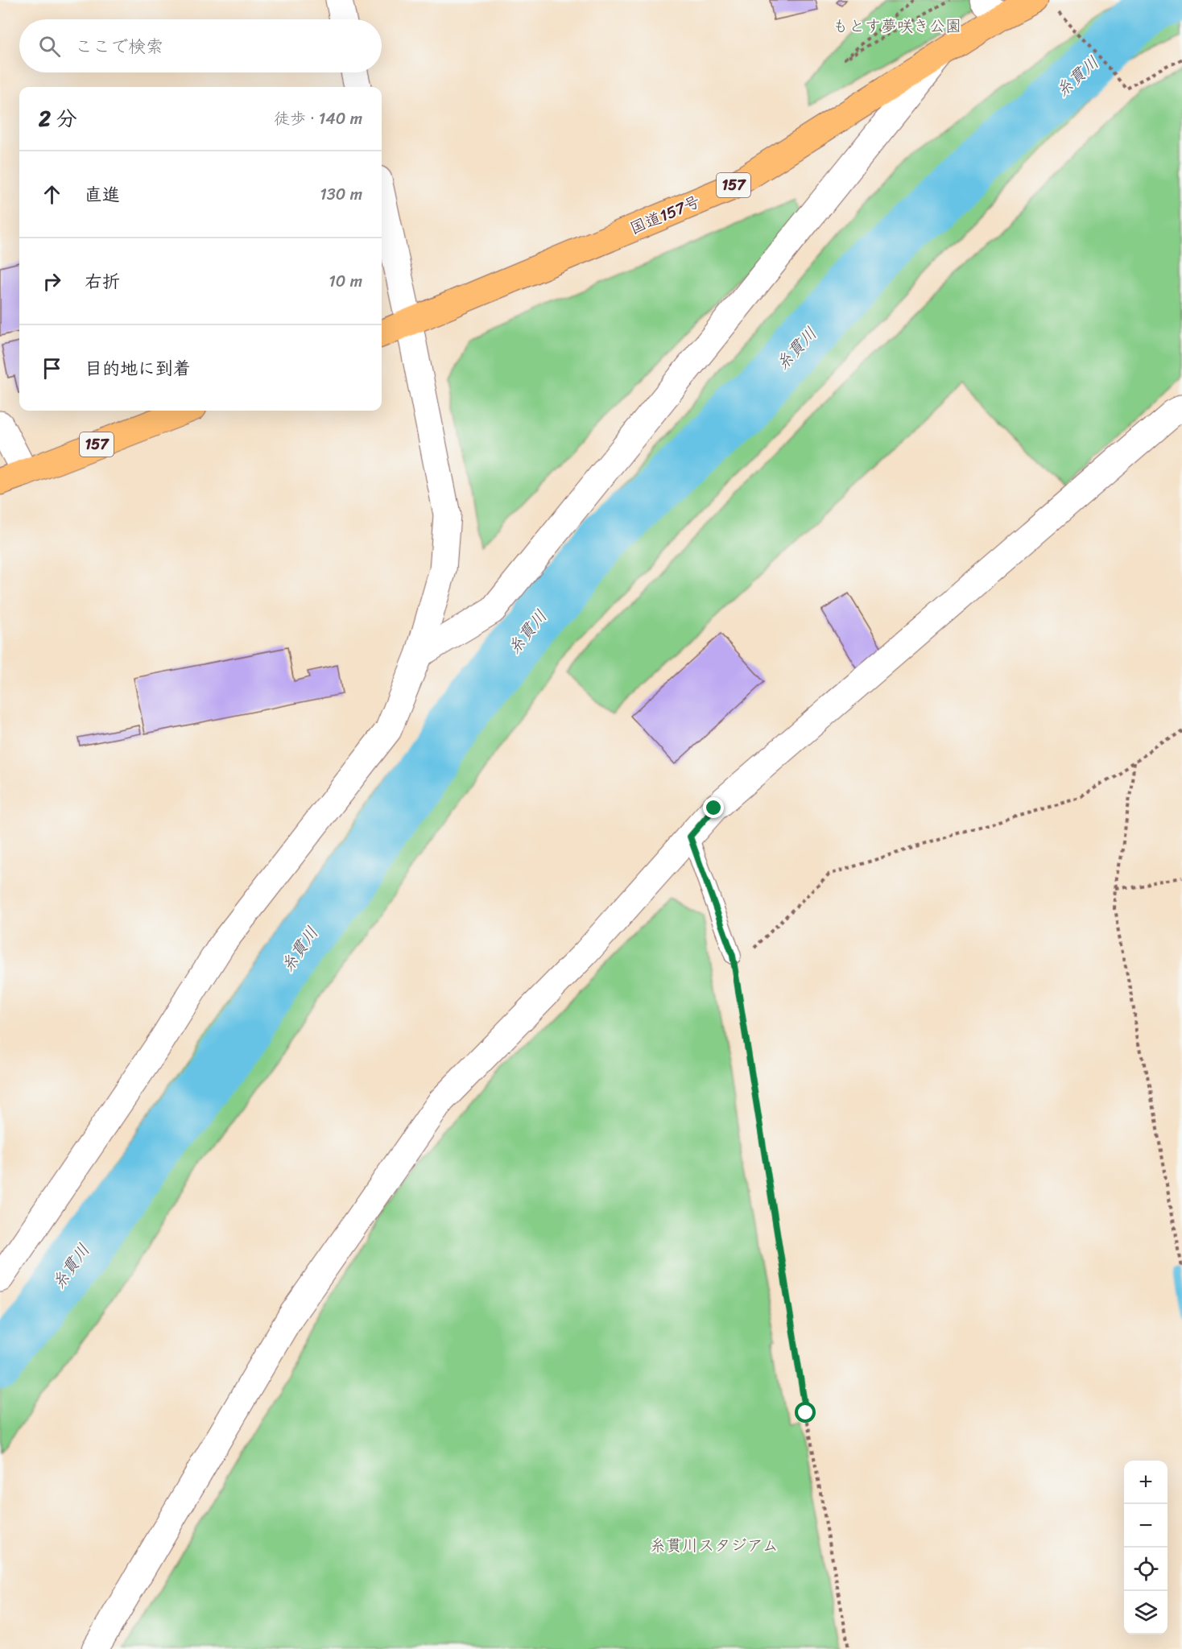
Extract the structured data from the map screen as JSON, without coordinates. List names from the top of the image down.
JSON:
{
  "streets": {
    "highway": ["157", "国道157号"]
  },
  "water": ["糸貫川"],
  "parks": ["もとす夢咲き公園", "糸貫川スタジアム"],
  "page": {
    "search": "ここで検索",
    "heading": ["2 分", "徒歩 · 140 m"],
    "list": [
      ["直進", "130 m"],
      ["右折", "10 m"],
      "目的地に到着"
    ],
    "map_buttons": ["+", "−"]
  }
}
